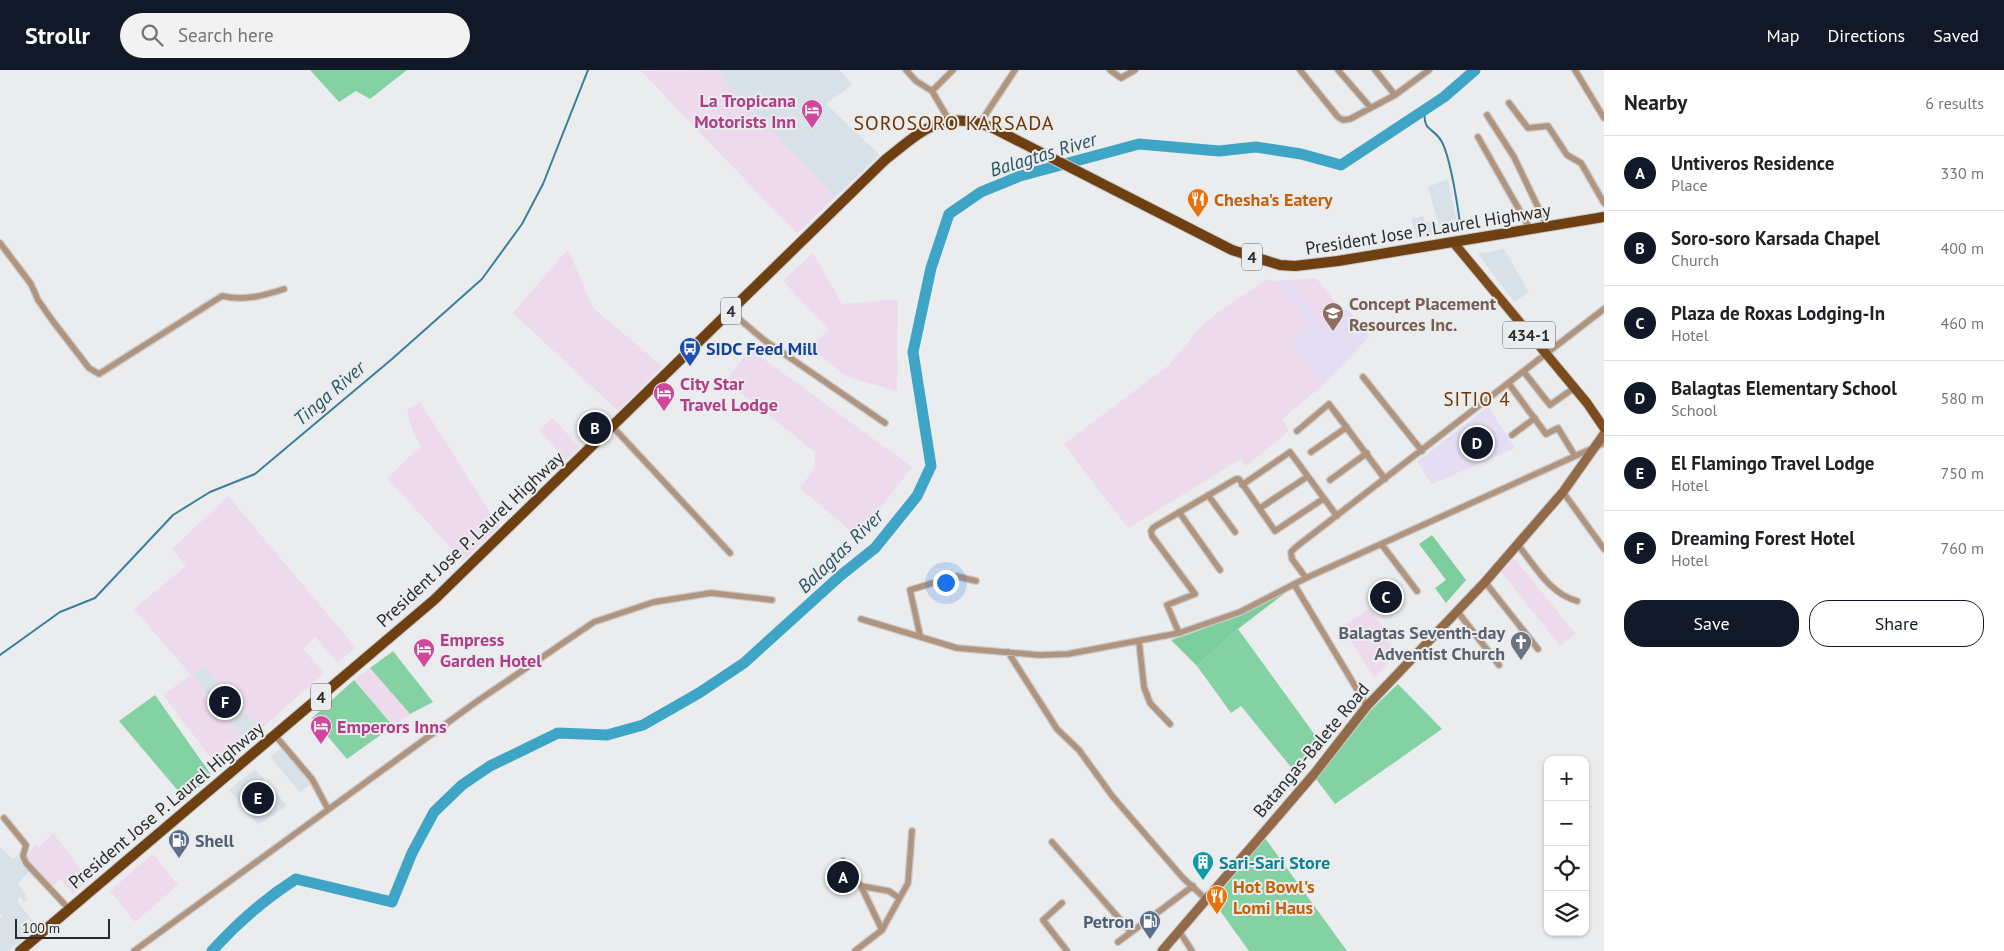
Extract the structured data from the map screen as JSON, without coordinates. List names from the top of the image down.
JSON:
{
  "streets": {
    "highway": ["President Jose P. Laurel Highway", "4"],
    "main road": ["434-1", "Batangas-Balete Road"]
  },
  "crossings": [
    ["President Jose P. Laurel Highway", "434-1"]
  ],
  "districts": ["SOROSORO KARSADA", "SITIO 4"],
  "water": ["Balagtas River", "Tinga River"],
  "places": {
    "hotel": [
      "La Tropicana Motorists Inn",
      "City Star Travel Lodge",
      "Empress Garden Hotel",
      "Emperors Inns"
    ],
    "restaurant": ["Chesha's Eatery", "Hot Bowl's Lomi Haus"],
    "school or university": ["Concept Placement Resources Inc."],
    "bus stop": ["SIDC Feed Mill"],
    "church": ["Balagtas Seventh-day Adventist Church"],
    "fuel station": ["Shell", "Petron"],
    "building": ["Sari-Sari Store"]
  },
  "scale_bar": "100 m",
  "page": {
    "header": "Strollr",
    "search": "Search here",
    "nav": ["Map", "Directions", "Saved"],
    "heading": ["Nearby", "6 results"],
    "list": [
      {
        "mark": "A",
        "name": "Untiveros Residence",
        "note": "Place",
        "value": "330 m"
      },
      {
        "mark": "B",
        "name": "Soro-soro Karsada Chapel",
        "note": "Church",
        "value": "400 m"
      },
      {
        "mark": "C",
        "name": "Plaza de Roxas Lodging-In",
        "note": "Hotel",
        "value": "460 m"
      },
      {
        "mark": "D",
        "name": "Balagtas Elementary School",
        "note": "School",
        "value": "580 m"
      },
      {
        "mark": "E",
        "name": "El Flamingo Travel Lodge",
        "note": "Hotel",
        "value": "750 m"
      },
      {
        "mark": "F",
        "name": "Dreaming Forest Hotel",
        "note": "Hotel",
        "value": "760 m"
      }
    ],
    "pins": [
      "B",
      "D",
      "C",
      "F",
      "E",
      "A"
    ],
    "buttons": ["Save", "Share"],
    "map_buttons": ["+", "−"],
    "scale": "100 m"
  }
}
